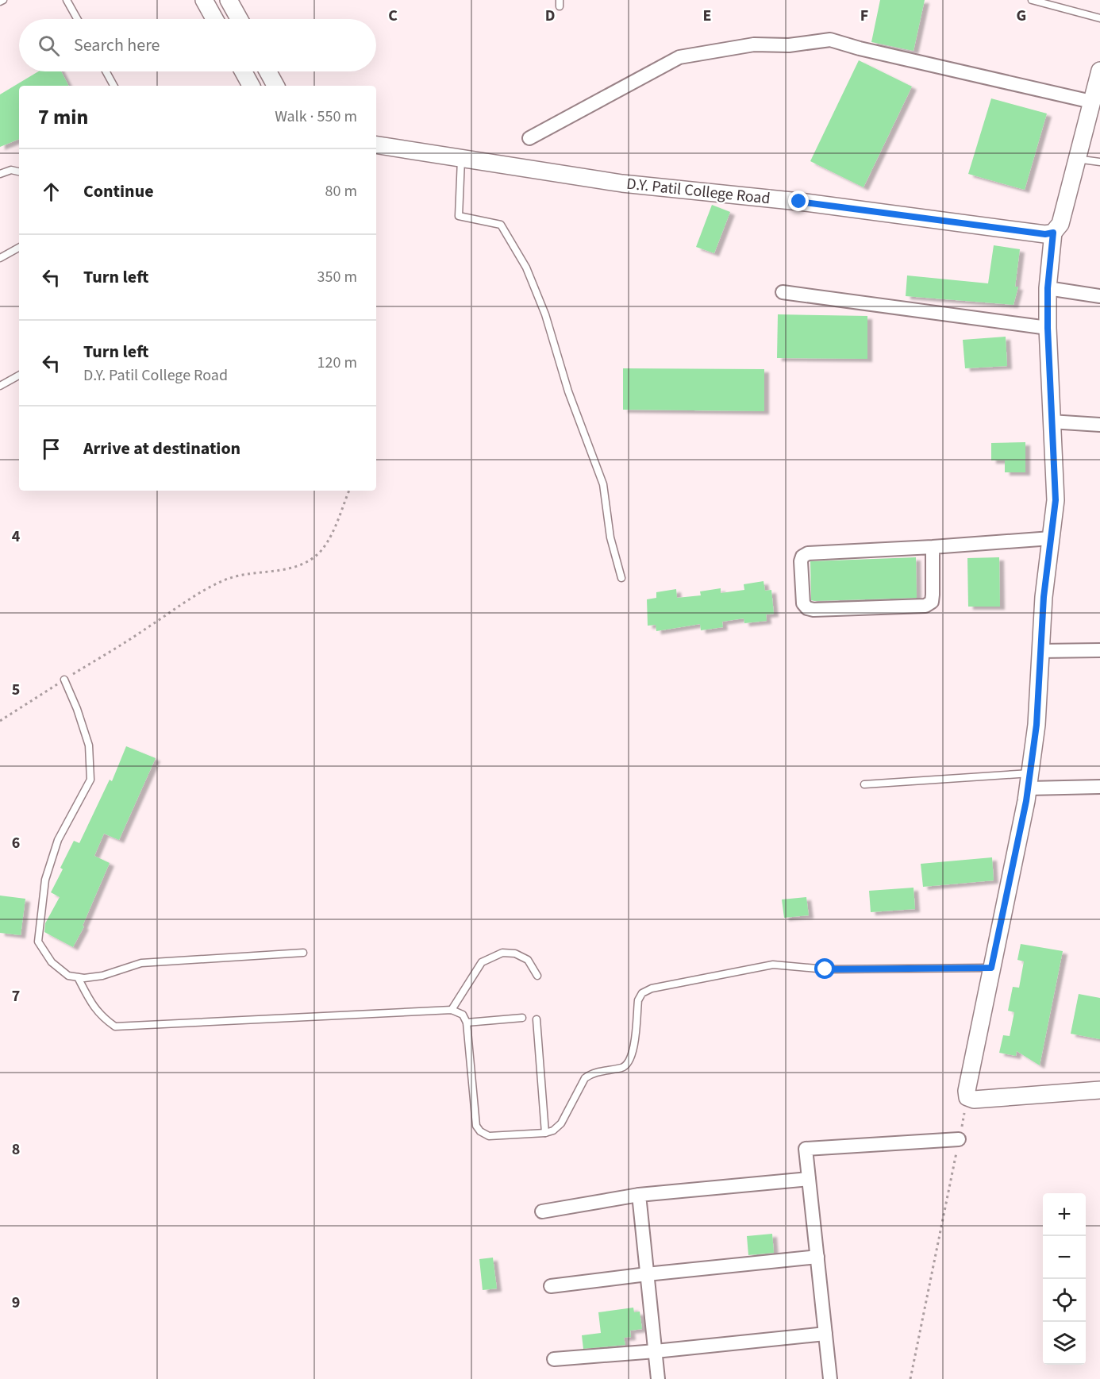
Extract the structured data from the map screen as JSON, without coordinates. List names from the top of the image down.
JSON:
{
  "streets": {
    "street": ["D.Y. Patil College Road"]
  },
  "page": {
    "search": "Search here",
    "heading": ["7 min", "Walk · 550 m"],
    "list": [
      ["Continue", "80 m"],
      ["Turn left", "350 m"],
      ["Turn left", "D.Y. Patil College Road", "120 m"],
      "Arrive at destination"
    ],
    "map_buttons": ["+", "−"]
  },
  "grid": {
    "columns": [
      "C",
      "D",
      "E",
      "F",
      "G"
    ],
    "rows": [
      "4",
      "5",
      "6",
      "7",
      "8",
      "9"
    ]
  }
}
